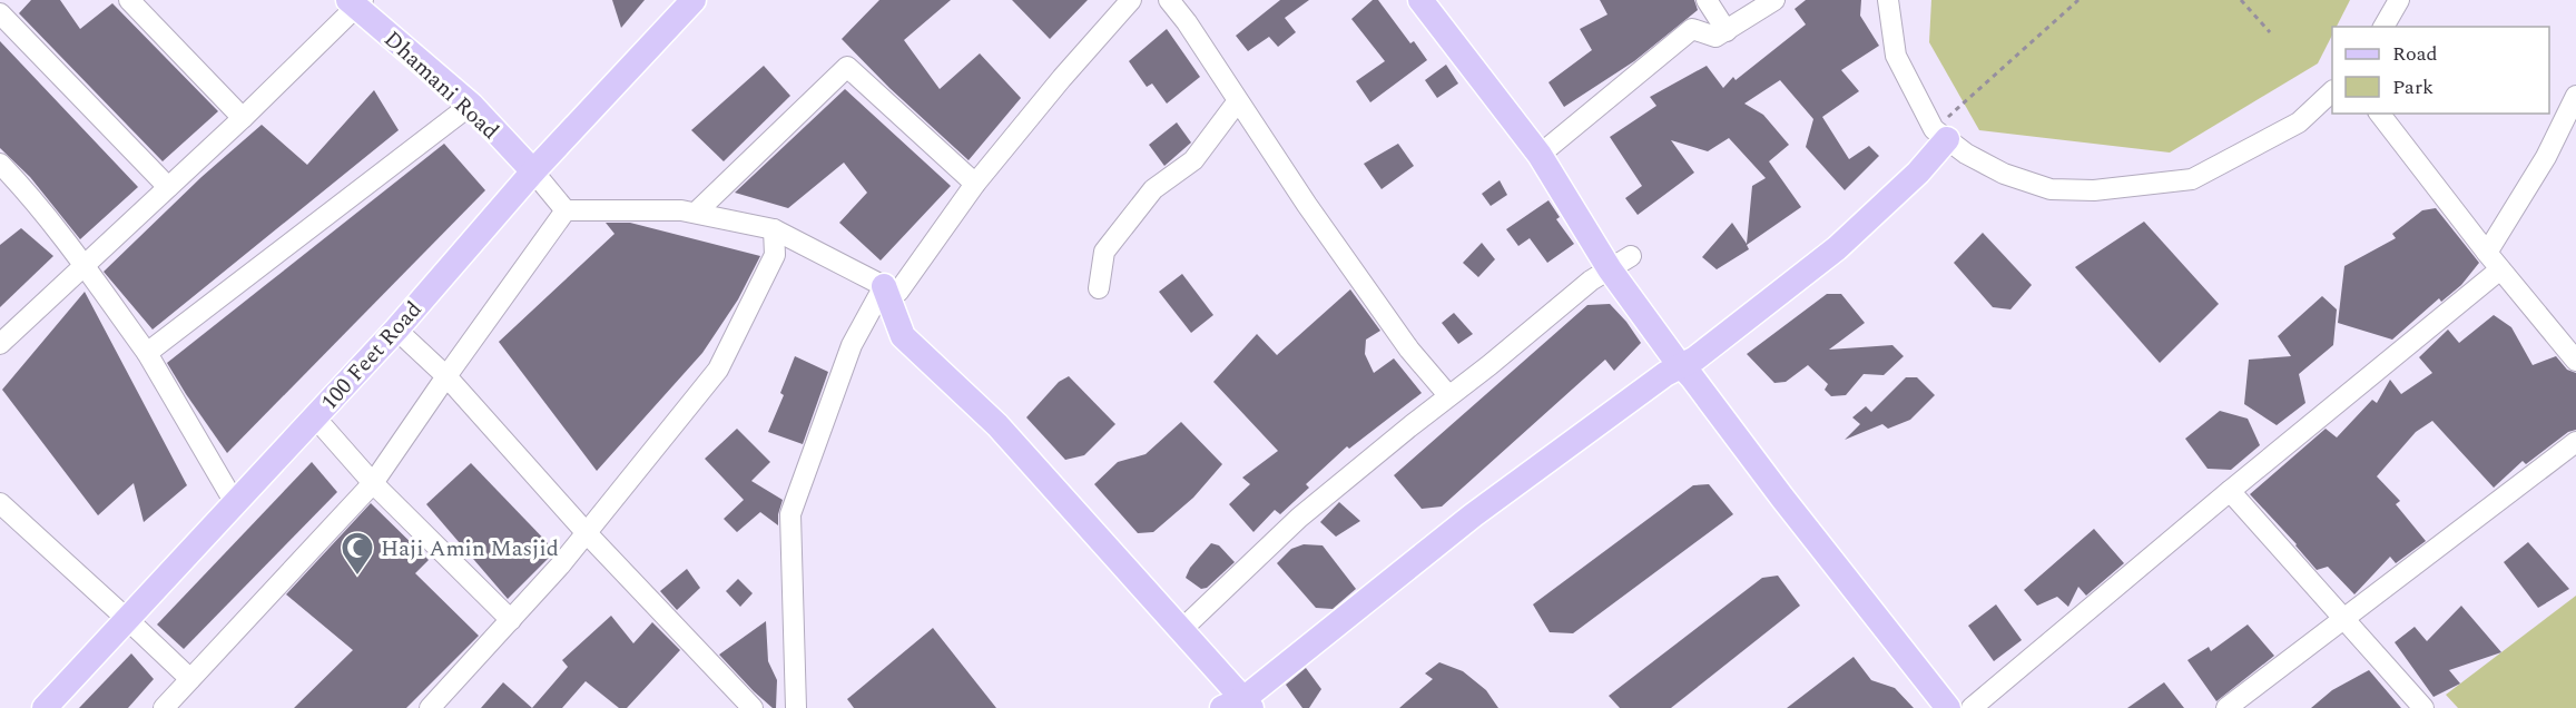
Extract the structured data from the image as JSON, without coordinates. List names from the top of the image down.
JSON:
{
  "streets": {
    "main road": ["Dhamani Road", "100 Feet Road"]
  },
  "crossings": [
    ["Dhamani Road", "100 Feet Road"]
  ],
  "places": {
    "mosque": ["Haji Amin Masjid"]
  },
  "legend": ["Road", "Park"]
}
